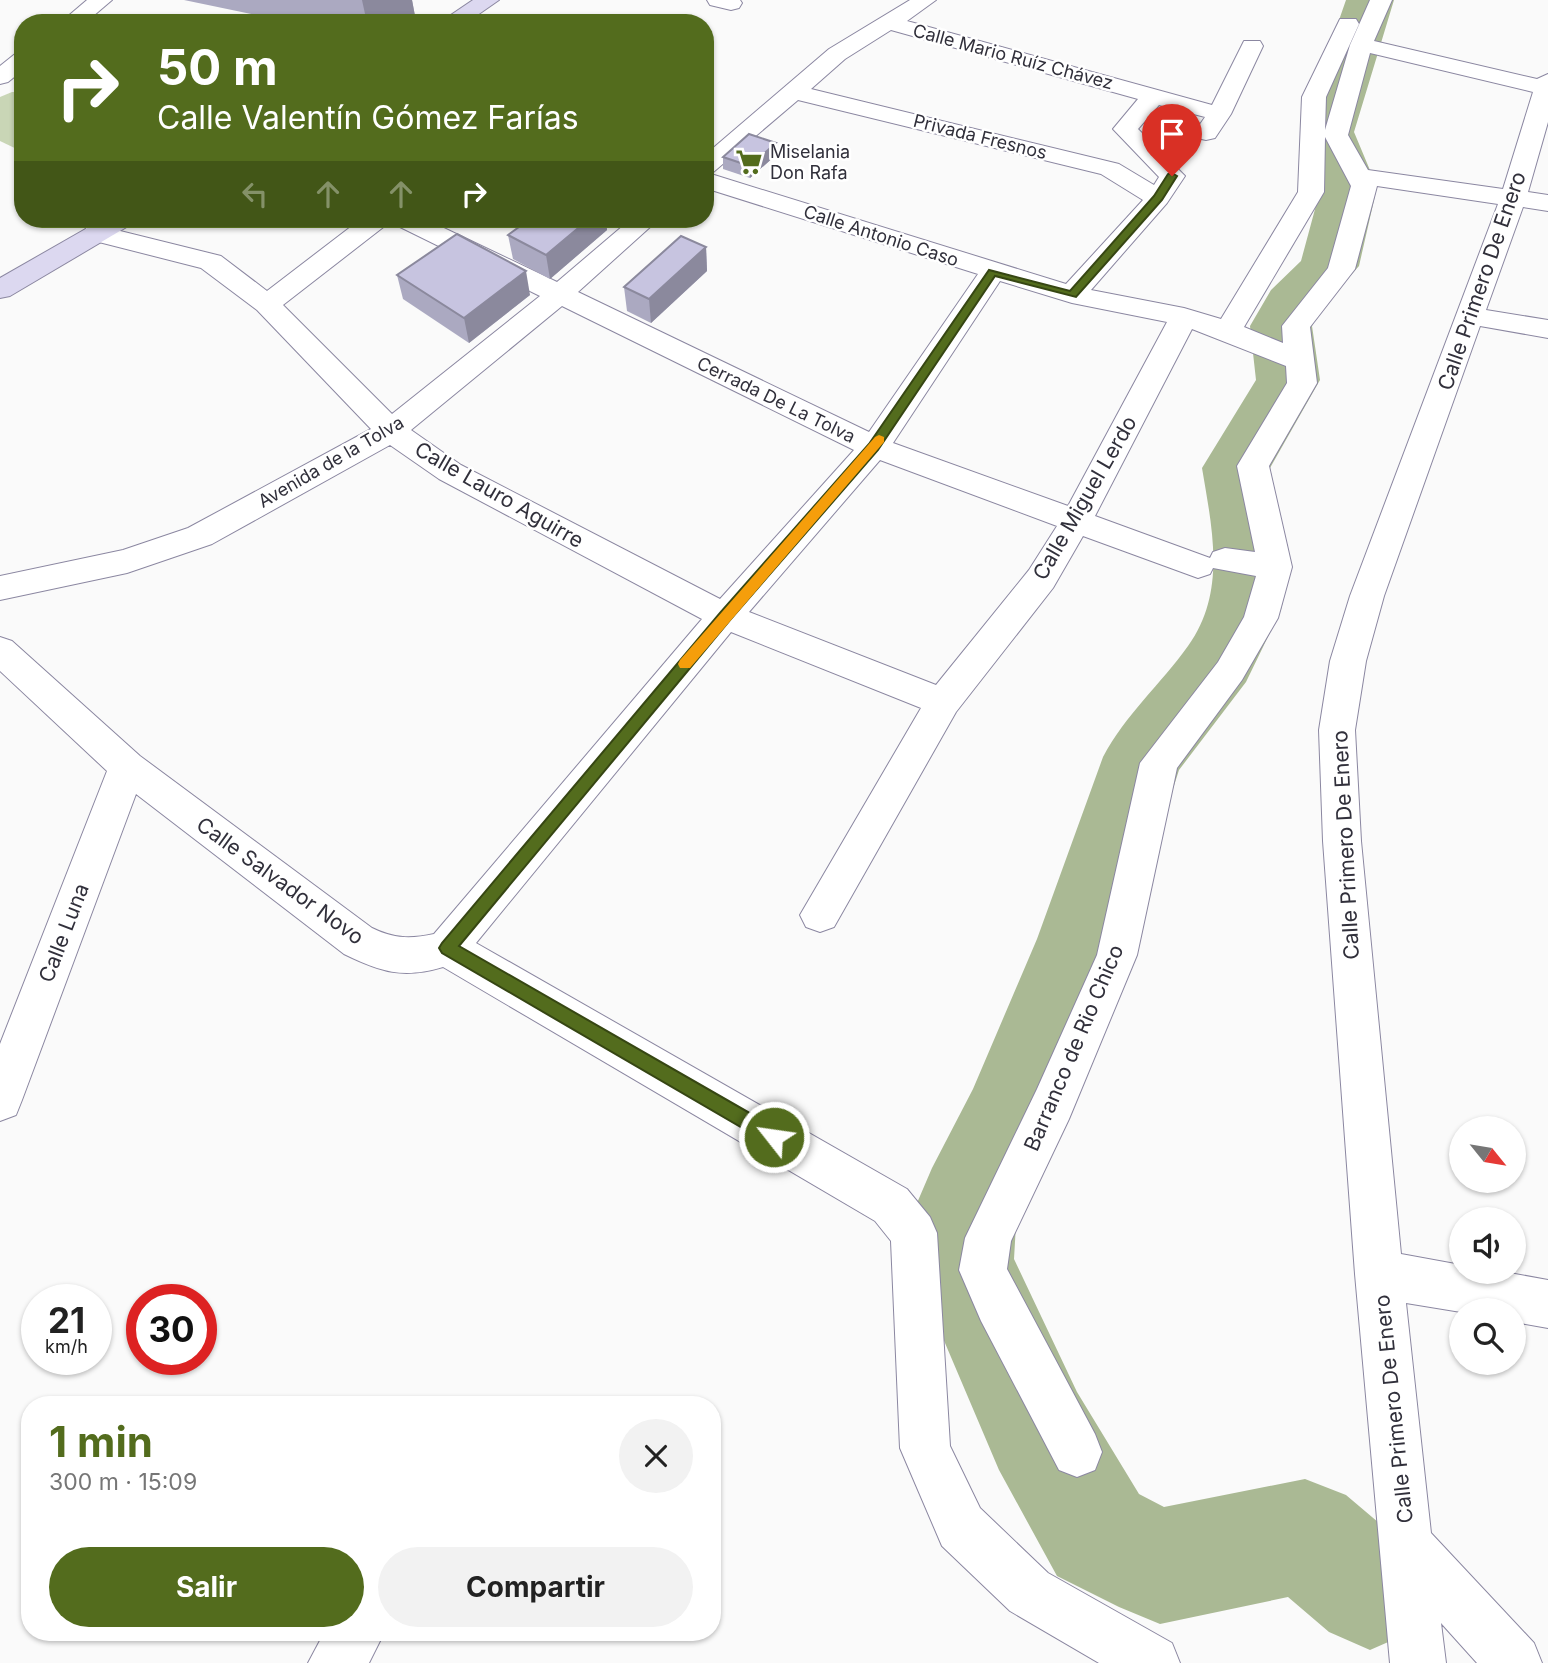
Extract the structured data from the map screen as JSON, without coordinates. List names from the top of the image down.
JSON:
{
  "streets": {
    "street": [
      "Calle Mario Ruíz Chávez",
      "Privada Fresnos",
      "Calle Antonio Caso",
      "Calle Primero De Enero",
      "Cerrada De La Tolva",
      "Avenida de la Tolva",
      "Calle Lauro Aguirre",
      "Calle Miguel Lerdo",
      "Calle Salvador Novo",
      "Calle Luna",
      "Barranco de Rio Chico"
    ]
  },
  "crossings": [
    ["Calle Antonio Caso", "Calle Miguel Lerdo"],
    ["Cerrada De La Tolva", "Avenida de la Tolva"],
    ["Cerrada De La Tolva", "Calle Miguel Lerdo"],
    ["Cerrada De La Tolva", "Barranco de Rio Chico"],
    ["Avenida de la Tolva", "Calle Lauro Aguirre"],
    ["Calle Lauro Aguirre", "Calle Miguel Lerdo"],
    ["Calle Salvador Novo", "Calle Luna"]
  ],
  "places": {
    "supermarket": ["Miselania Don Rafa"]
  },
  "north": "bottom right",
  "page": {
    "turn": ["50 m", "Calle Valentín Gómez Farías"],
    "speed": "21 km/h",
    "limit": "30",
    "heading": ["1 min", "300 m · 15:09"],
    "buttons": ["Salir", "Compartir"]
  }
}
